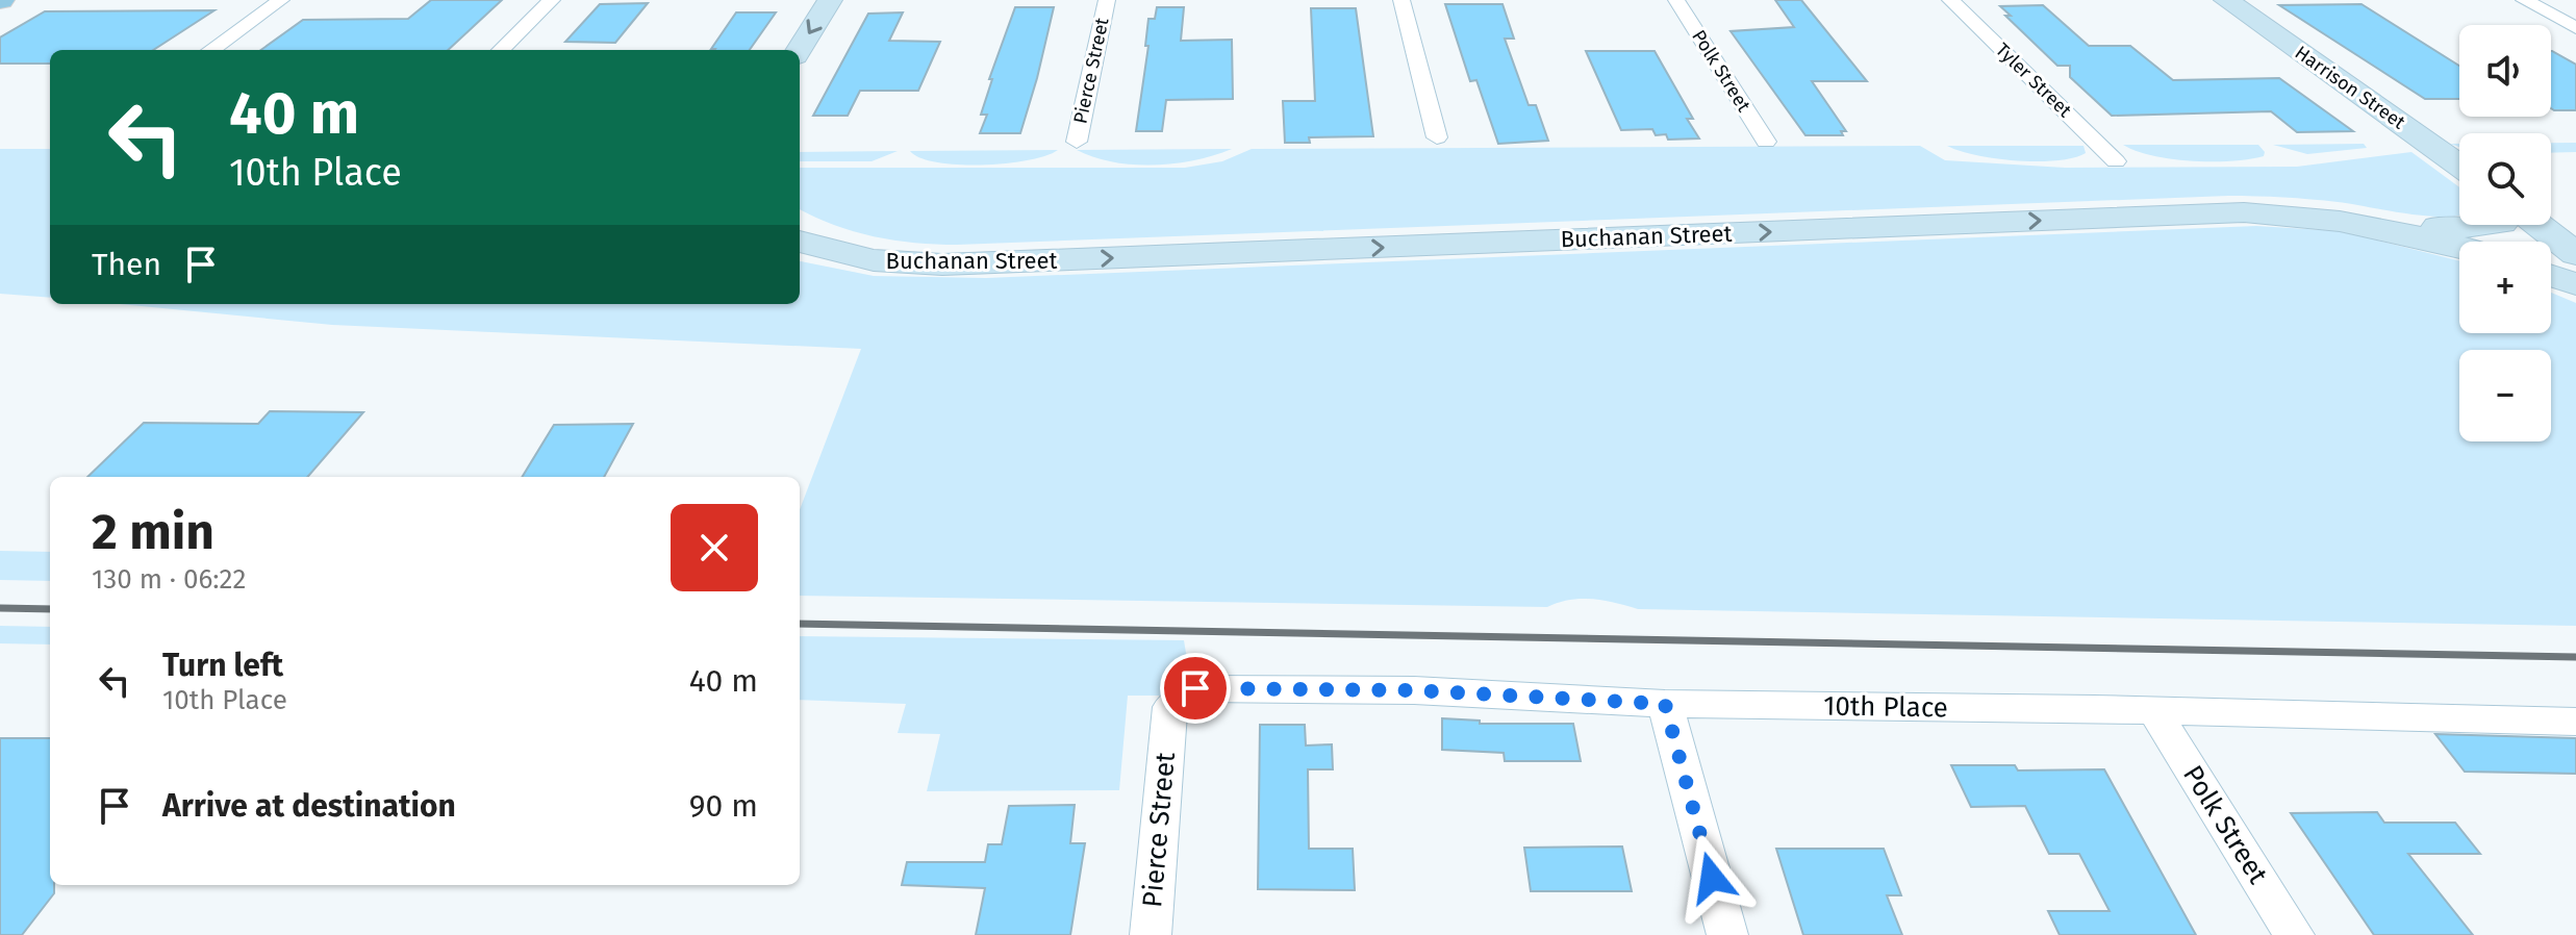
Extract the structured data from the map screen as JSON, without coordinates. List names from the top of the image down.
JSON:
{
  "streets": {
    "street": [
      "Pierce Street",
      "Polk Street",
      "Tyler Street",
      "Harrison Street",
      "Buchanan Street",
      "10th Place"
    ]
  },
  "crossings": [
    ["Pierce Street", "10th Place"],
    ["Polk Street", "10th Place"]
  ],
  "one_way": ["Buchanan Street"],
  "page": {
    "map_buttons": ["+", "−"],
    "turn": ["40 m", "10th Place"],
    "then": "Then",
    "heading": ["2 min", "130 m · 06:22"],
    "list": [
      {
        "name": "Turn left",
        "note": "10th Place",
        "value": "40 m"
      },
      {
        "name": "Arrive at destination",
        "value": "90 m"
      }
    ]
  }
}
